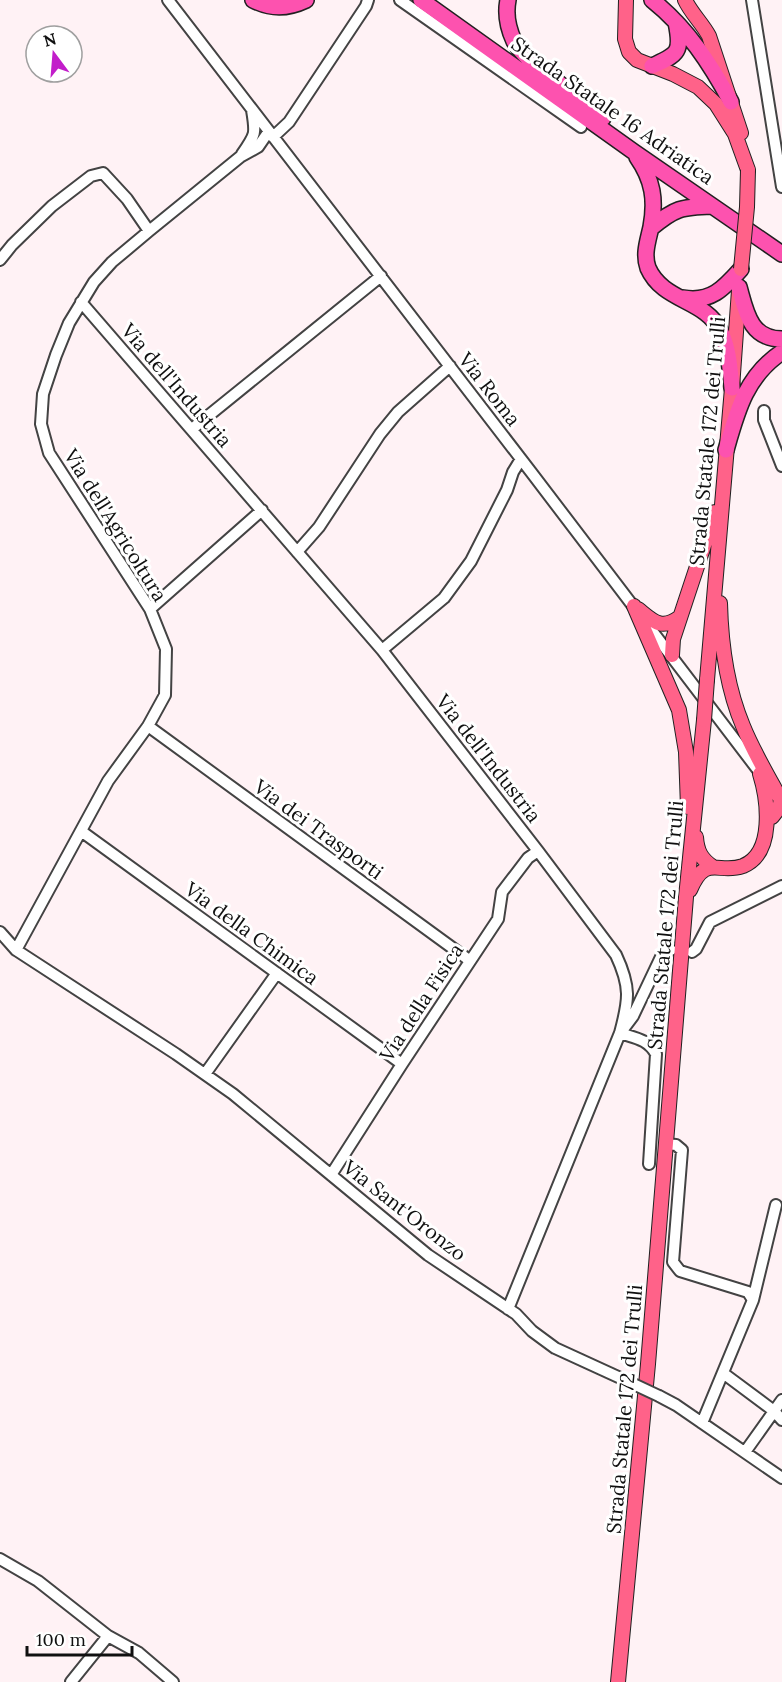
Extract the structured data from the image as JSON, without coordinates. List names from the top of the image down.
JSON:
{
  "streets": {
    "highway": ["Strada Statale 16 Adriatica"],
    "main road": ["Strada Statale 172 dei Trulli"],
    "street": [
      "Via dell'Industria",
      "Via Roma",
      "Via dell'Agricoltura",
      "Via dei Trasporti",
      "Via della Chimica",
      "Via della Fisica",
      "Via Sant'Oronzo"
    ]
  },
  "crossings": [
    ["Via dell'Industria", "Via dell'Agricoltura"],
    ["Via dell'Industria", "Via della Fisica"],
    ["Via dell'Industria", "Via Sant'Oronzo"],
    ["Via Roma", "Via dell'Agricoltura"],
    ["Via dell'Agricoltura", "Via dei Trasporti"],
    ["Via dell'Agricoltura", "Via della Chimica"],
    ["Via dell'Agricoltura", "Via Sant'Oronzo"],
    ["Via dei Trasporti", "Via della Fisica"],
    ["Via della Chimica", "Via della Fisica"],
    ["Via della Fisica", "Via Sant'Oronzo"]
  ],
  "scale_bar": "100 m",
  "north": "top"
}
